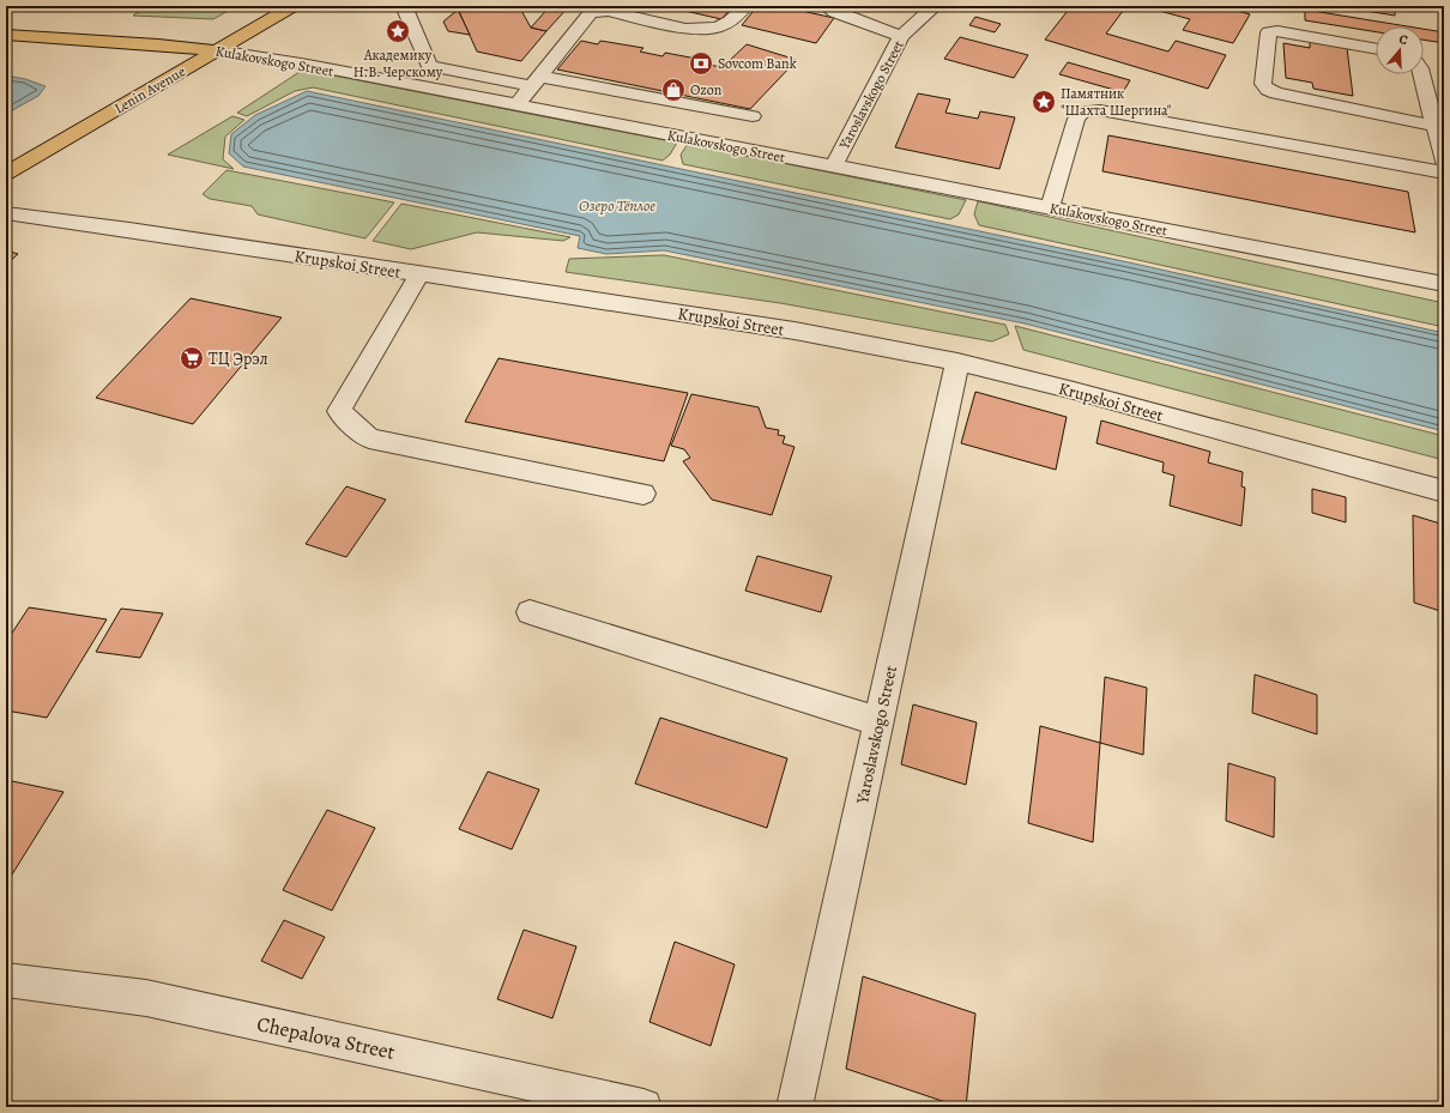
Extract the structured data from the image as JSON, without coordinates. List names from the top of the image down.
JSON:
{
  "streets": {
    "main road": ["Kulakovskogo Street", "Lenin Avenue"],
    "street": ["Yaroslavskogo Street", "Krupskoi Street", "Chepalova Street"]
  },
  "crossings": [
    ["Kulakovskogo Street", "Lenin Avenue"],
    ["Kulakovskogo Street", "Yaroslavskogo Street"],
    ["Yaroslavskogo Street", "Krupskoi Street"]
  ],
  "water": ["Озеро Тёплое"],
  "places": {
    "place": ["Академику Н.В. Черскому", "Памятник \"Шахта Шергина\""],
    "bank": ["Sovcom Bank"],
    "shop": ["Ozon"],
    "supermarket": ["ТЦ Эрэл"]
  },
  "north": "top"
}
